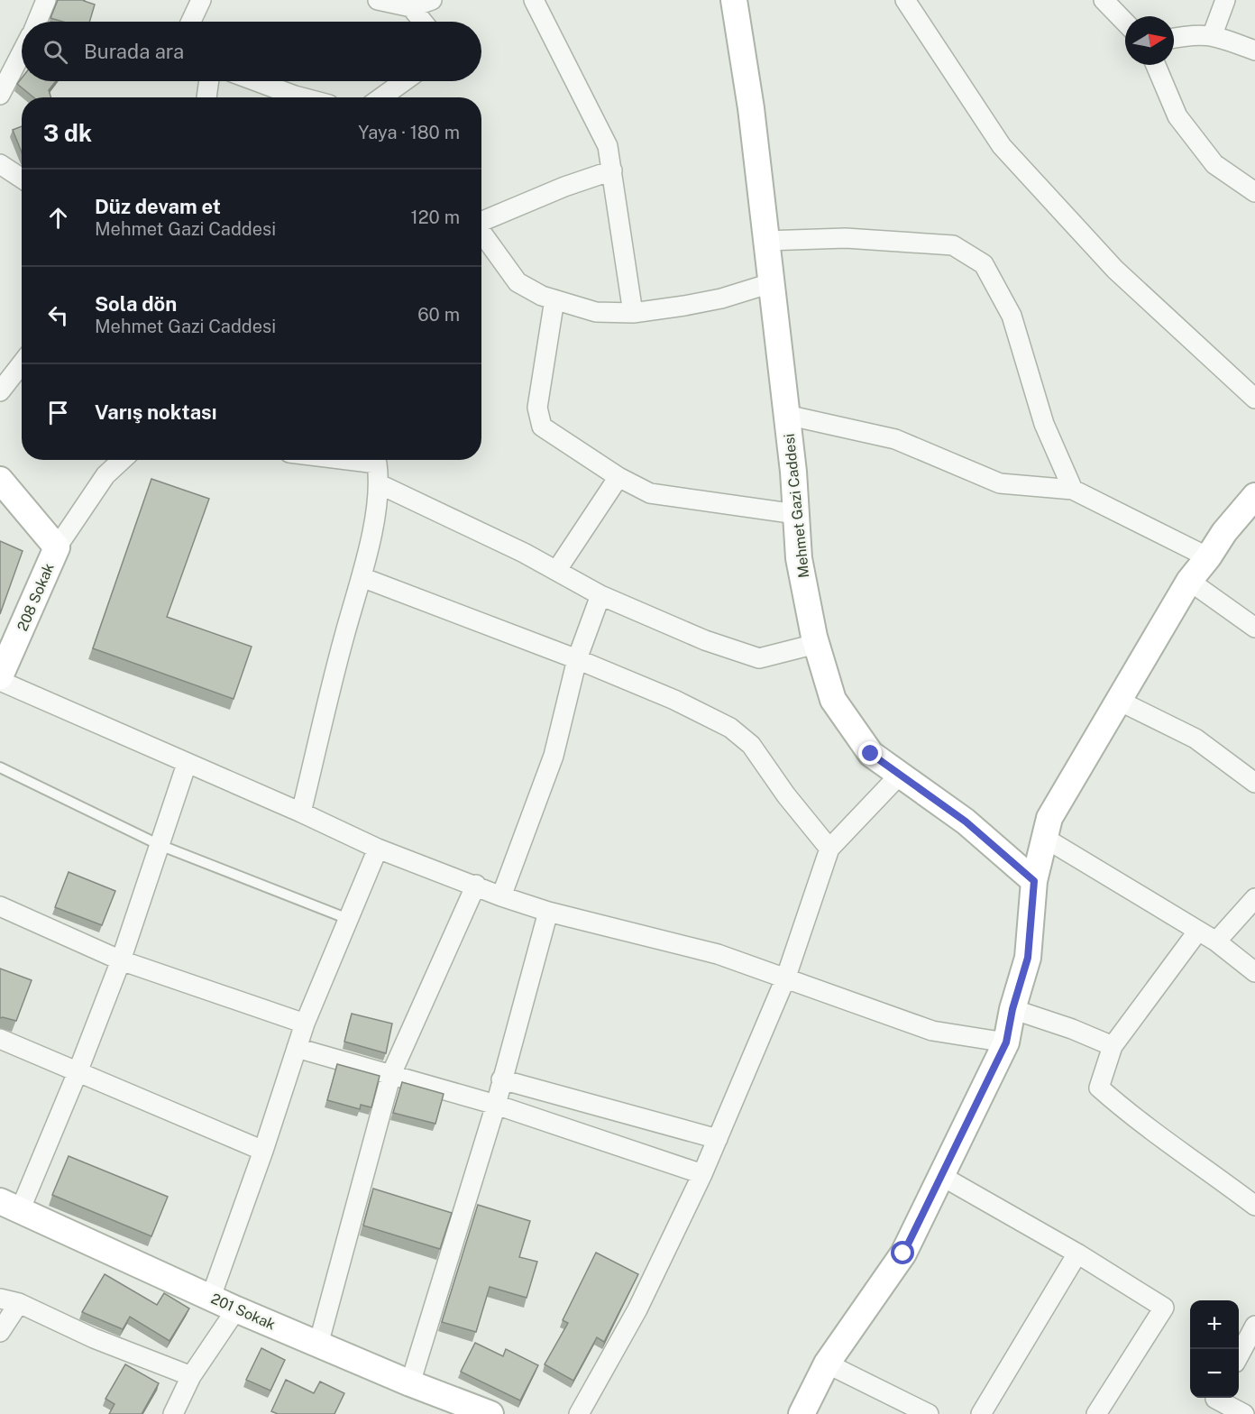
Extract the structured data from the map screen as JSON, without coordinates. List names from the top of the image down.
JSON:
{
  "streets": {
    "street": ["Mehmet Gazi Caddesi", "208 Sokak", "201 Sokak"]
  },
  "north": "right",
  "page": {
    "search": "Burada ara",
    "heading": ["3 dk", "Yaya · 180 m"],
    "list": [
      ["Düz devam et", "Mehmet Gazi Caddesi", "120 m"],
      ["Sola dön", "Mehmet Gazi Caddesi", "60 m"],
      "Varış noktası"
    ],
    "map_buttons": ["+", "−"]
  }
}
